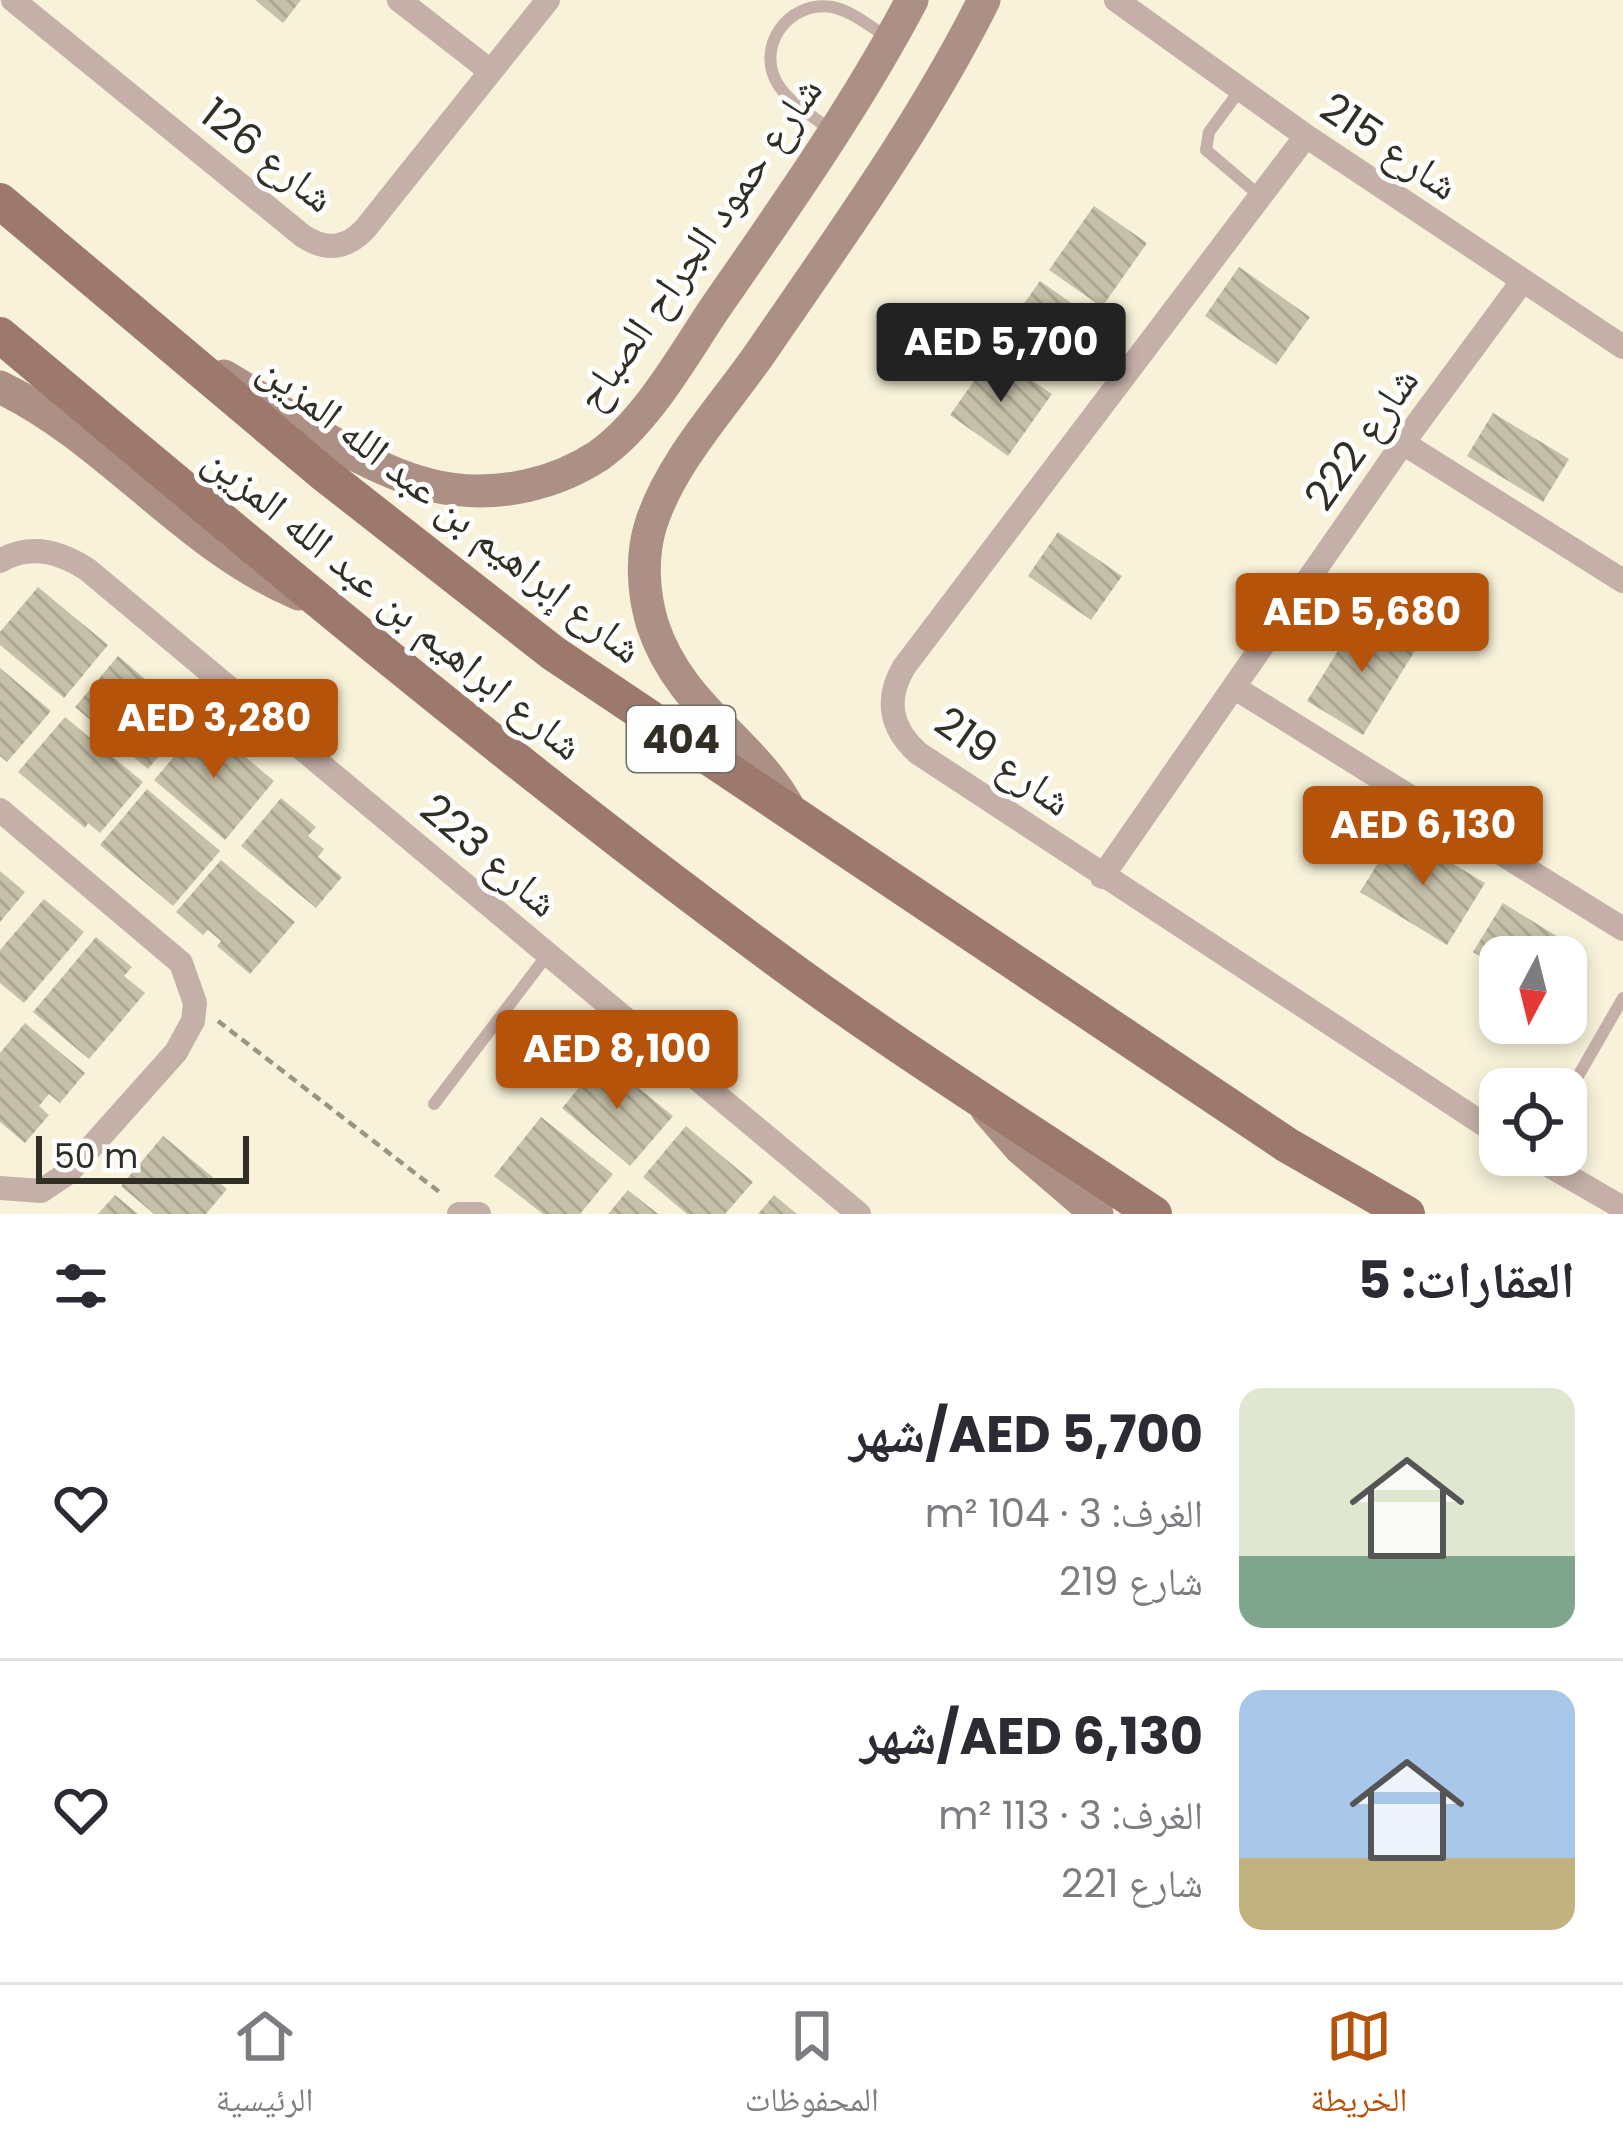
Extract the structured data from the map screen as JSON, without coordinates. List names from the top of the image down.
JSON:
{
  "streets": {
    "main road": ["شارع إبراهيم بن عبد الله المزين", "شارع ابراهيم بن عبد الله المزين", "404"],
    "street": [
      "شارع 215",
      "شارع 126",
      "شارع حمود الجراح الصباح",
      "شارع 222",
      "شارع 219",
      "شارع 223"
    ]
  },
  "crossings": [
    ["شارع 215", "شارع 222"],
    ["شارع 215", "شارع 219"],
    ["شارع حمود الجراح الصباح", "شارع إبراهيم بن عبد الله المزين"],
    ["شارع 222", "شارع 219"]
  ],
  "scale_bar": "50 m",
  "north": "bottom",
  "page": {
    "price": [
      "AED 5,700",
      "AED 5,680",
      "AED 3,280",
      "AED 6,130",
      "AED 8,100"
    ],
    "scale": "50 m",
    "heading": "العقارات: 5",
    "list": [
      {
        "name": "AED 5,700/شهر",
        "note": "الغرف: 3 · 104 m² · شارع 219"
      },
      {
        "name": "AED 6,130/شهر",
        "note": "الغرف: 3 · 113 m² · شارع 221"
      }
    ],
    "tabs": ["الخريطة", "المحفوظات", "الرئيسية"]
  }
}
